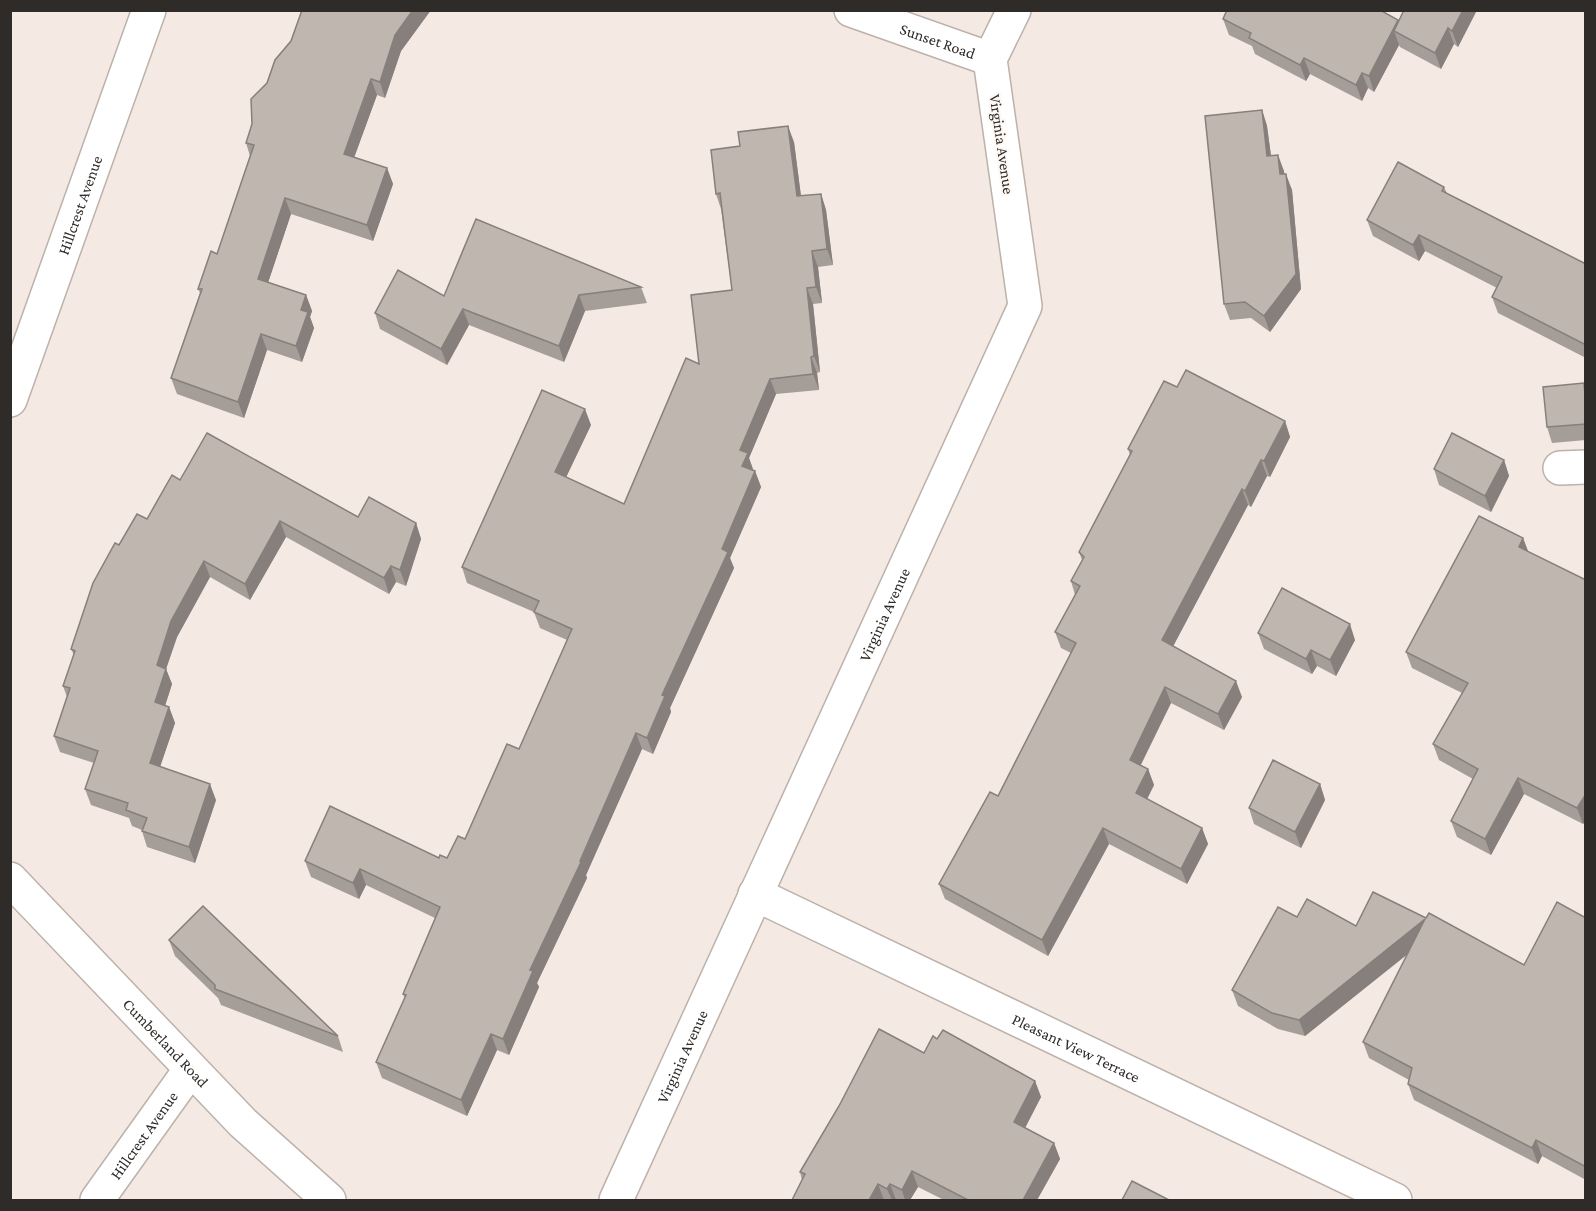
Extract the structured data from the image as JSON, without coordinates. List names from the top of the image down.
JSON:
{
  "streets": {
    "street": [
      "Sunset Road",
      "Virginia Avenue",
      "Hillcrest Avenue",
      "Cumberland Road",
      "Pleasant View Terrace"
    ]
  },
  "crossings": [
    ["Sunset Road", "Virginia Avenue"],
    ["Virginia Avenue", "Pleasant View Terrace"],
    ["Hillcrest Avenue", "Cumberland Road"]
  ]
}
